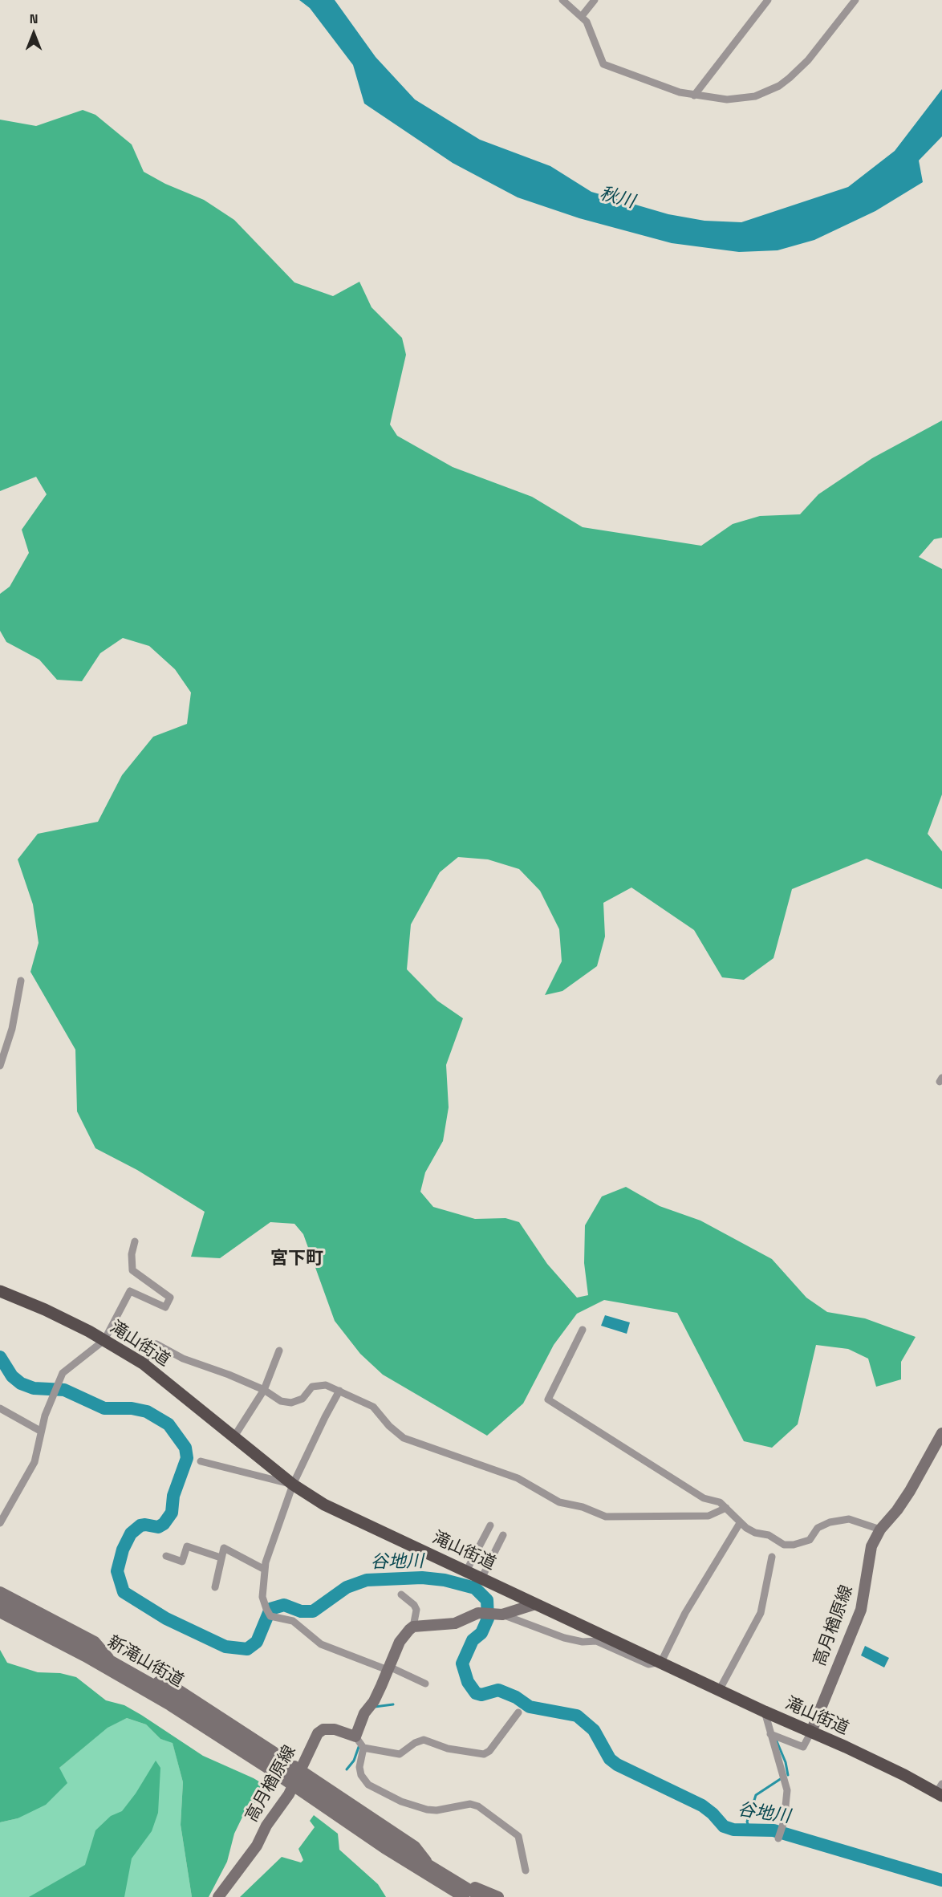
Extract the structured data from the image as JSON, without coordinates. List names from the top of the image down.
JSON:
{
  "streets": {
    "highway": ["滝山街道"],
    "main road": ["高月楢原線", "新滝山街道"]
  },
  "crossings": [
    ["滝山街道", "高月楢原線"]
  ],
  "districts": ["宮下町"],
  "water": ["秋川", "谷地川"],
  "north": "top"
}
